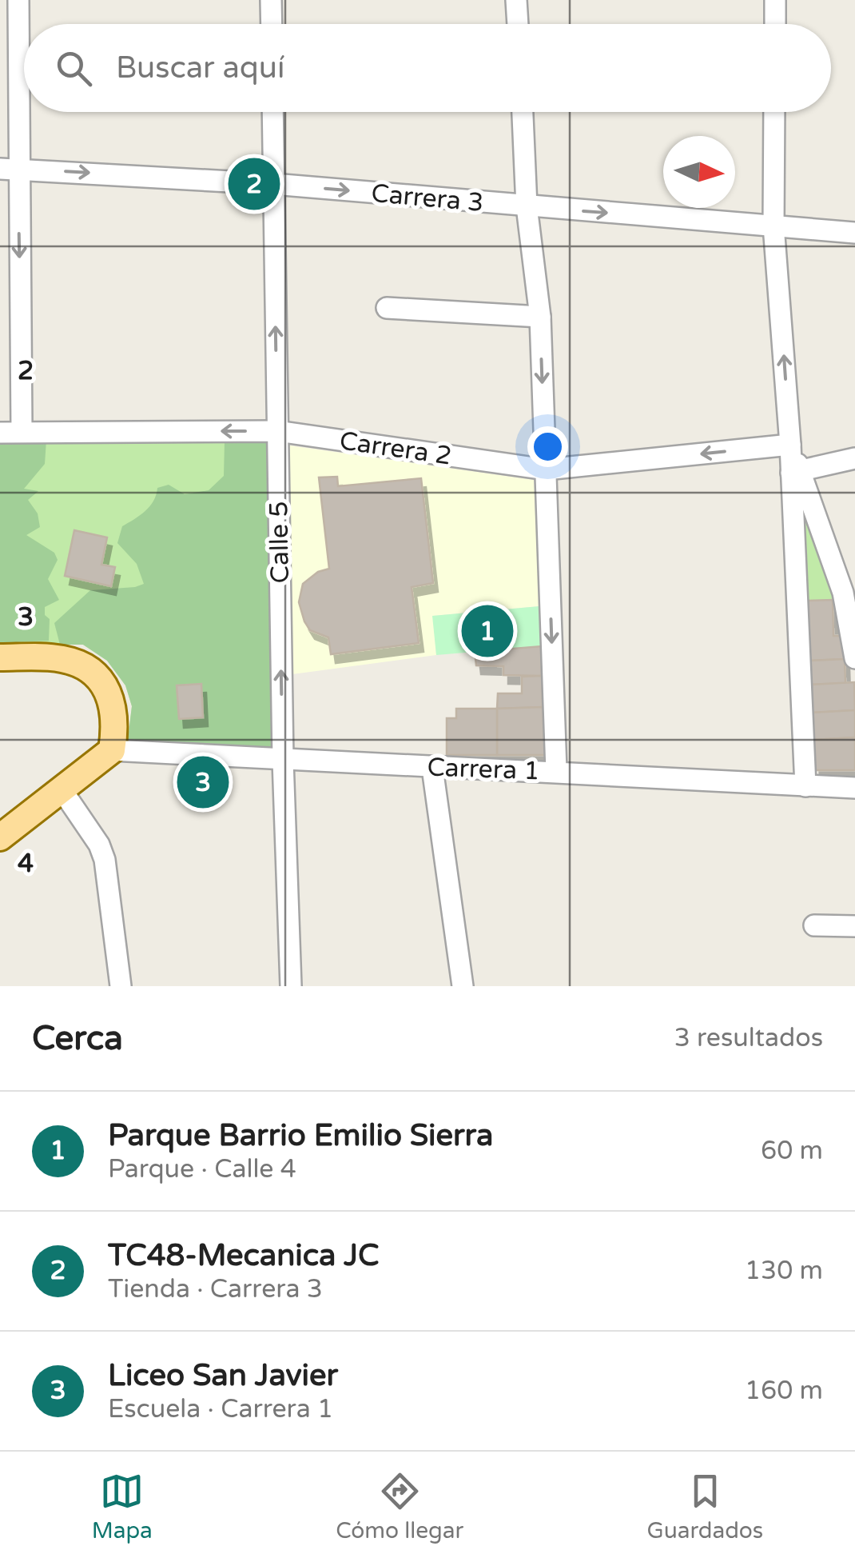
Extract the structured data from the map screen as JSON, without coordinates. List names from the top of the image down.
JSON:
{
  "streets": {
    "street": [
      "Carrera 3",
      "Carrera 2",
      "Calle 5",
      "Carrera 1"
    ]
  },
  "crossings": [
    ["Carrera 3", "Calle 5"],
    ["Carrera 2", "Calle 5"],
    ["Calle 5", "Carrera 1"]
  ],
  "one_way": ["Carrera 3", "Carrera 2", "Calle 5"],
  "north": "right",
  "page": {
    "search": "Buscar aquí",
    "pins": ["2", "1", "3"],
    "heading": ["Cerca", "3 resultados"],
    "list": [
      {
        "mark": "1",
        "name": "Parque Barrio Emilio Sierra",
        "note": "Parque · Calle 4",
        "value": "60 m"
      },
      {
        "mark": "2",
        "name": "TC48-Mecanica JC",
        "note": "Tienda · Carrera 3",
        "value": "130 m"
      },
      {
        "mark": "3",
        "name": "Liceo San Javier",
        "note": "Escuela · Carrera 1",
        "value": "160 m"
      }
    ],
    "nav": ["Mapa", "Cómo llegar", "Guardados"]
  },
  "grid": {
    "rows": ["2", "3", "4"]
  }
}
